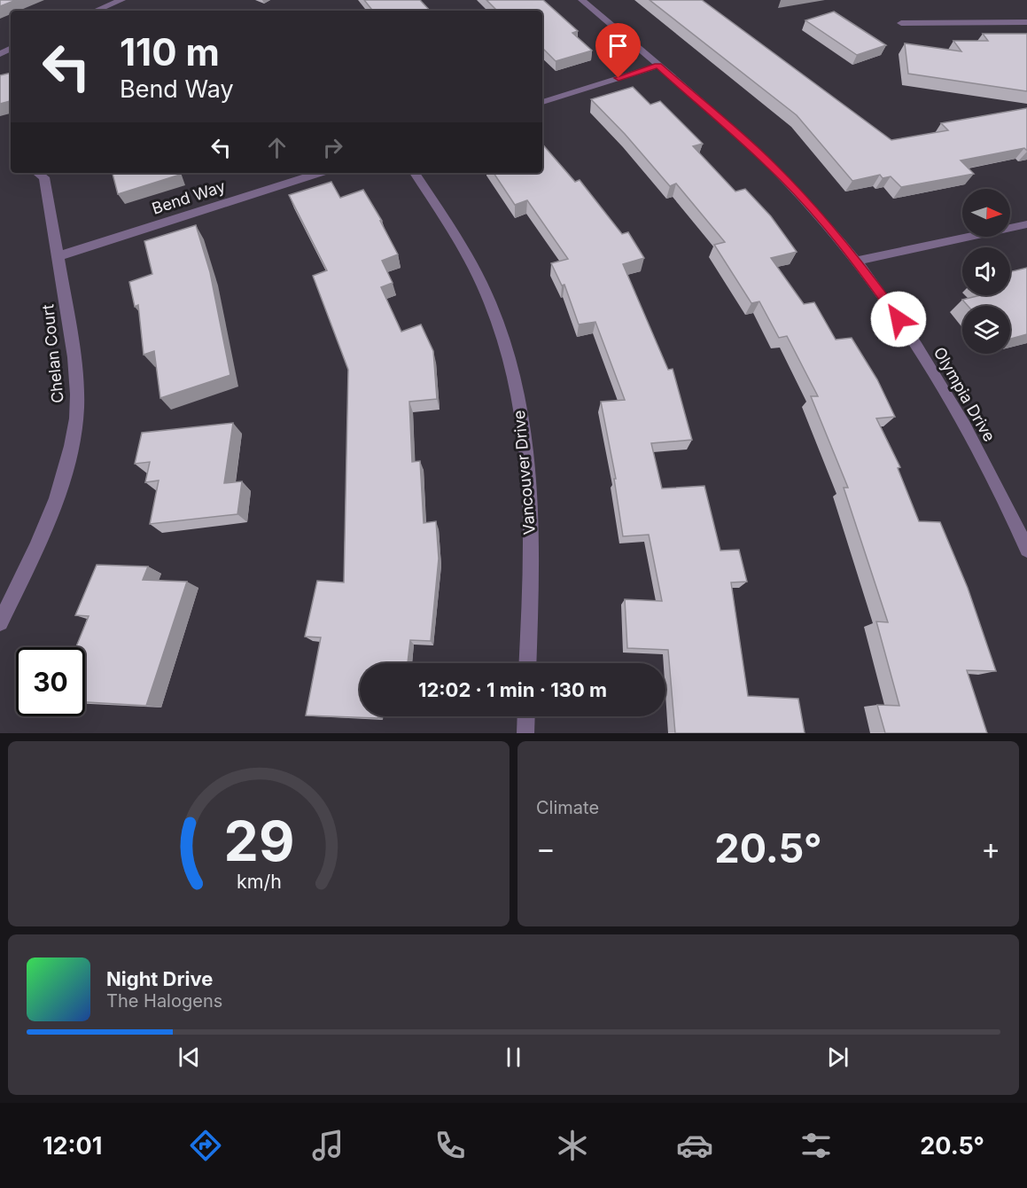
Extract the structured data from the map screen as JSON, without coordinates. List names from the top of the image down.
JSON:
{
  "streets": {
    "street": [
      "Bend Way",
      "Chelan Court",
      "Olympia Drive",
      "Vancouver Drive"
    ]
  },
  "crossings": [
    ["Bend Way", "Chelan Court"]
  ],
  "north": "right",
  "page": {
    "turn": ["110 m", "Bend Way"],
    "limit": "30",
    "trip": "12:02 · 1 min · 130 m",
    "tile": "Climate",
    "heat": ["−", "20.5°", "+"],
    "song": ["Night Drive", "The Halogens"],
    "tabs": ["12:01", "20.5°"],
    "gauge": ["29", "km/h"]
  }
}
